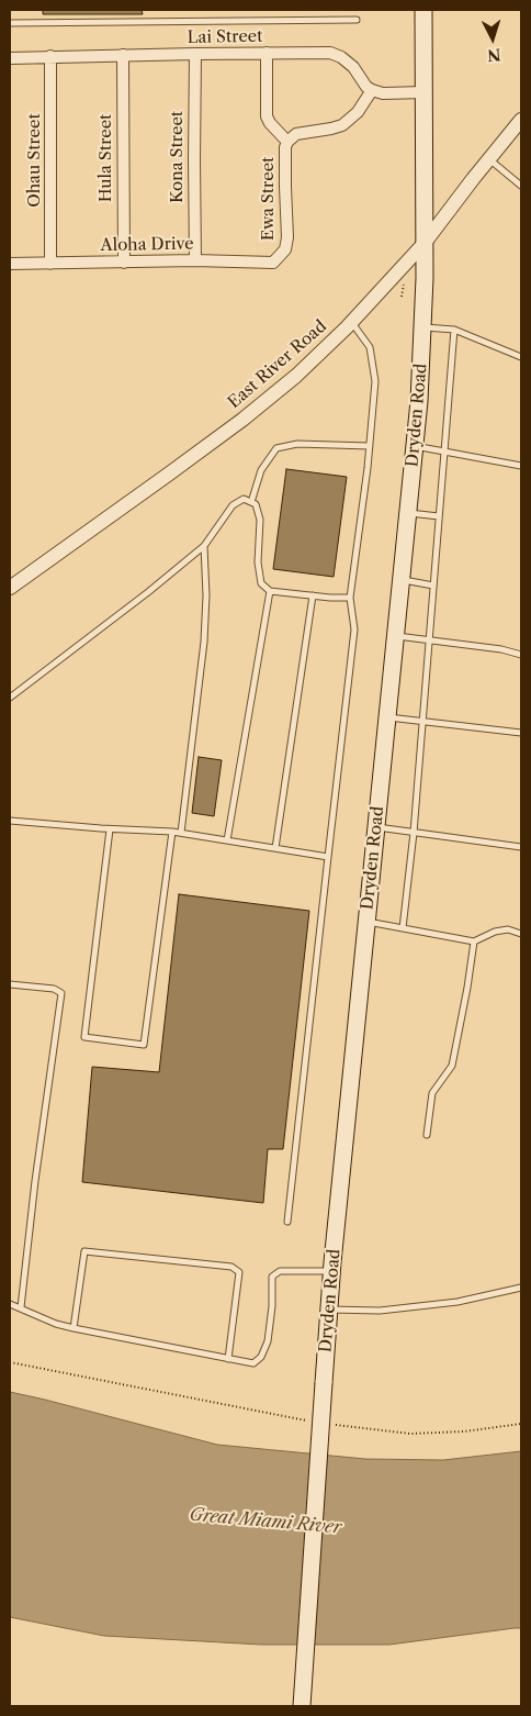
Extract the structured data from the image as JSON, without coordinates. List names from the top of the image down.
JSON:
{
  "streets": {
    "main road": ["Dryden Road"],
    "street": [
      "Lai Street",
      "Kona Street",
      "Hula Street",
      "Ohau Street",
      "Ewa Street",
      "Aloha Drive",
      "East River Road"
    ]
  },
  "crossings": [
    ["Lai Street", "Kona Street"],
    ["Lai Street", "Hula Street"],
    ["Lai Street", "Ohau Street"],
    ["Lai Street", "Ewa Street"],
    ["Kona Street", "Aloha Drive"],
    ["Hula Street", "Aloha Drive"],
    ["Ohau Street", "Aloha Drive"],
    ["Ewa Street", "Aloha Drive"],
    ["East River Road", "Dryden Road"]
  ],
  "water": ["Great Miami River"],
  "north": "bottom"
}
